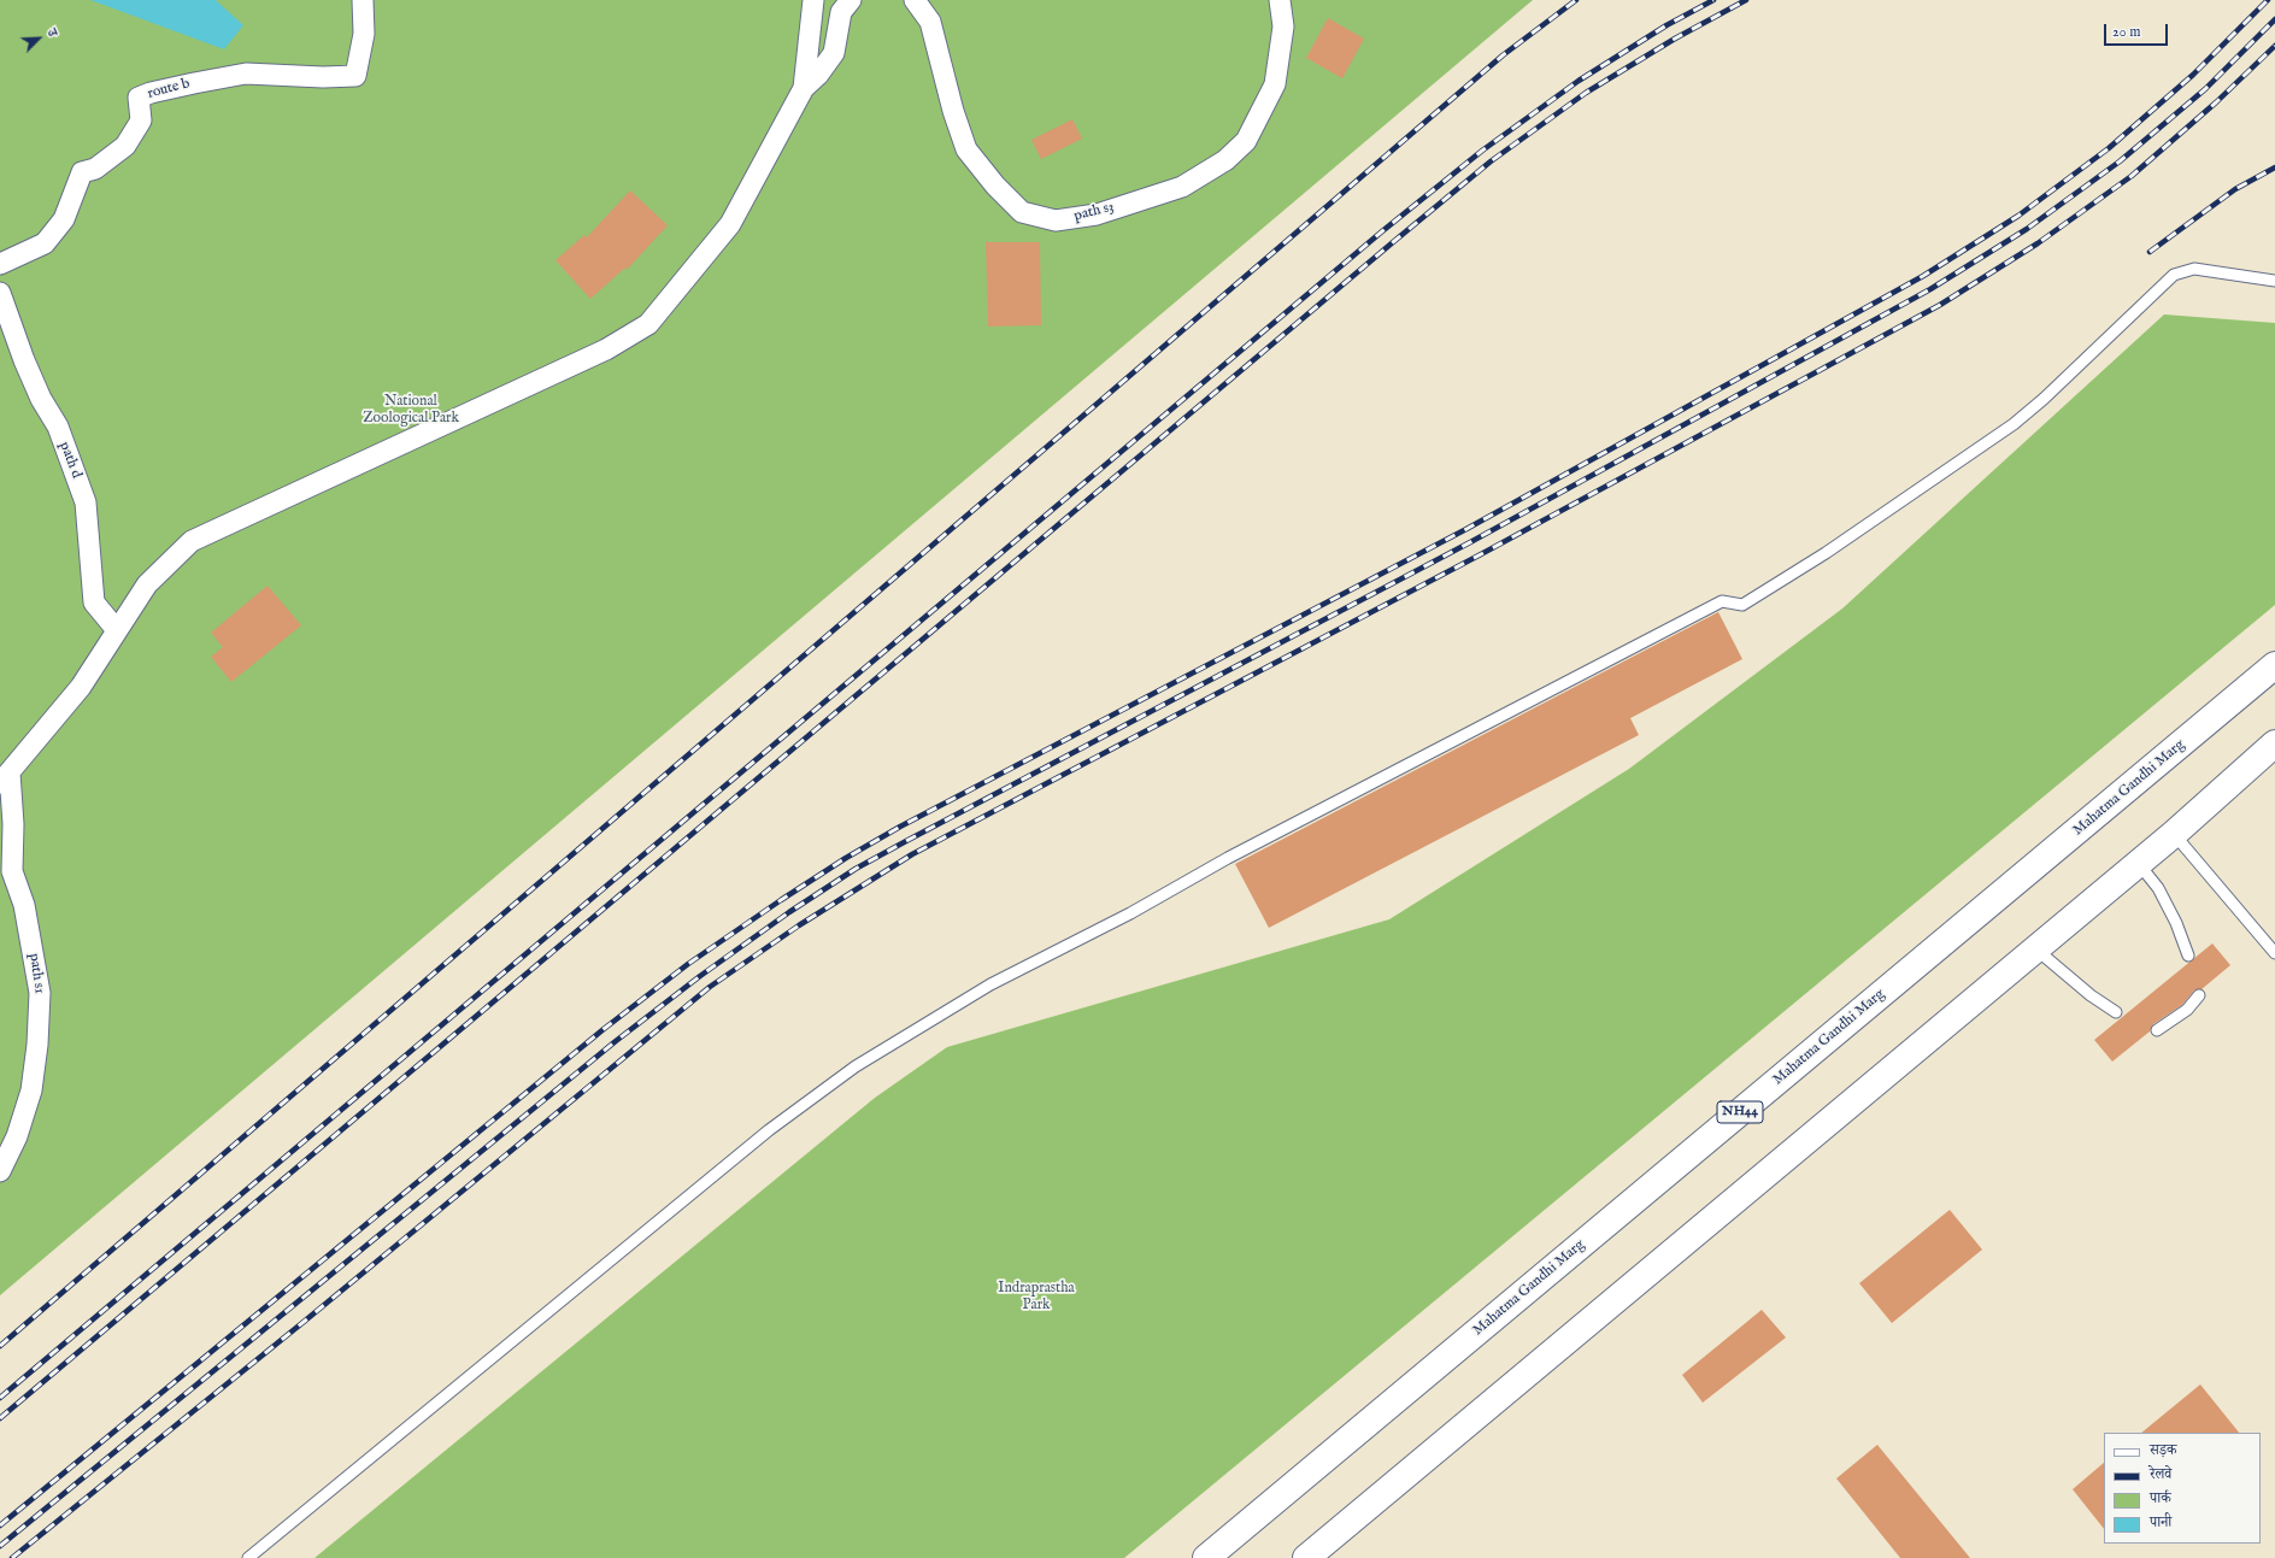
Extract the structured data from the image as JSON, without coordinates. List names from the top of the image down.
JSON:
{
  "streets": {
    "highway": ["Mahatma Gandhi Marg", "NH44"],
    "street": [
      "route b",
      "path s3",
      "path d",
      "path s1"
    ]
  },
  "parks": ["National Zoological Park", "Indraprastha Park"],
  "legend": [
    "सड़क",
    "रेलवे",
    "पार्क",
    "पानी"
  ],
  "scale_bar": "20 m",
  "north": "top right"
}
